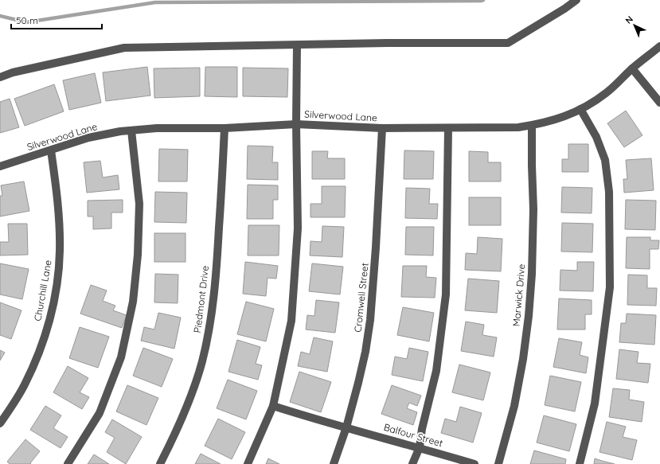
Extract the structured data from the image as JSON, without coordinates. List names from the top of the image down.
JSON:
{
  "streets": {
    "street": [
      "Silverwood Lane",
      "Churchill Lane",
      "Marwick Drive",
      "Cromwell Street",
      "Piedmont Drive",
      "Balfour Street"
    ]
  },
  "crossings": [
    ["Silverwood Lane", "Churchill Lane"],
    ["Silverwood Lane", "Marwick Drive"],
    ["Silverwood Lane", "Cromwell Street"],
    ["Silverwood Lane", "Piedmont Drive"],
    ["Cromwell Street", "Balfour Street"]
  ],
  "scale_bar": "50 m",
  "north": "top left"
}
